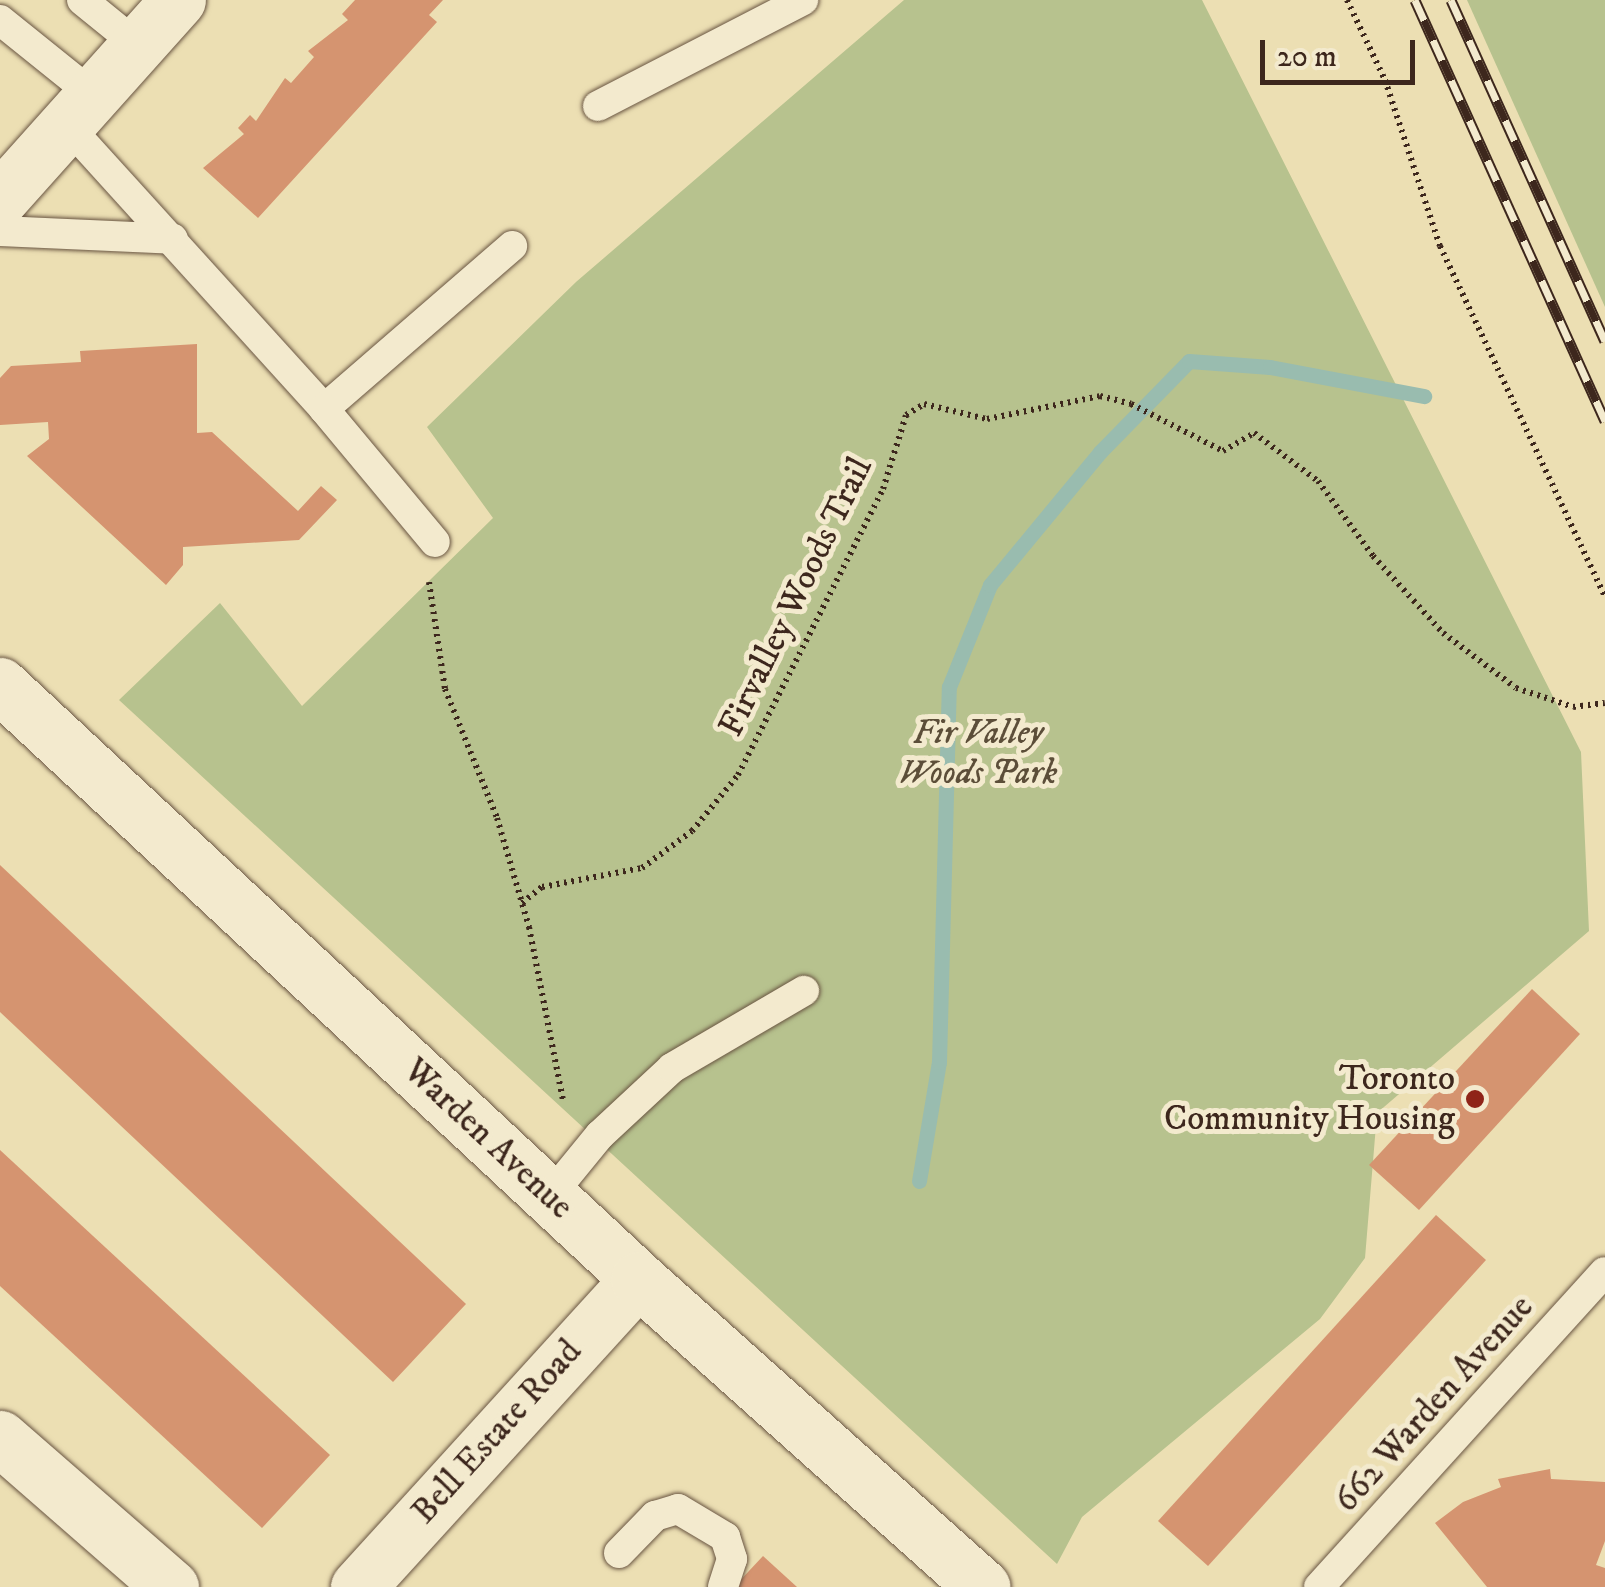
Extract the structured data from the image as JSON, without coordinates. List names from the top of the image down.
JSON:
{
  "streets": {
    "main road": ["Warden Avenue", "Bell Estate Road"],
    "lane": ["662 Warden Avenue"],
    "path": ["Firvalley Woods Trail"]
  },
  "crossings": [
    ["Warden Avenue", "Bell Estate Road"]
  ],
  "parks": ["Fir Valley Woods Park"],
  "places": ["Toronto Community Housing"],
  "scale_bar": "20 m"
}
